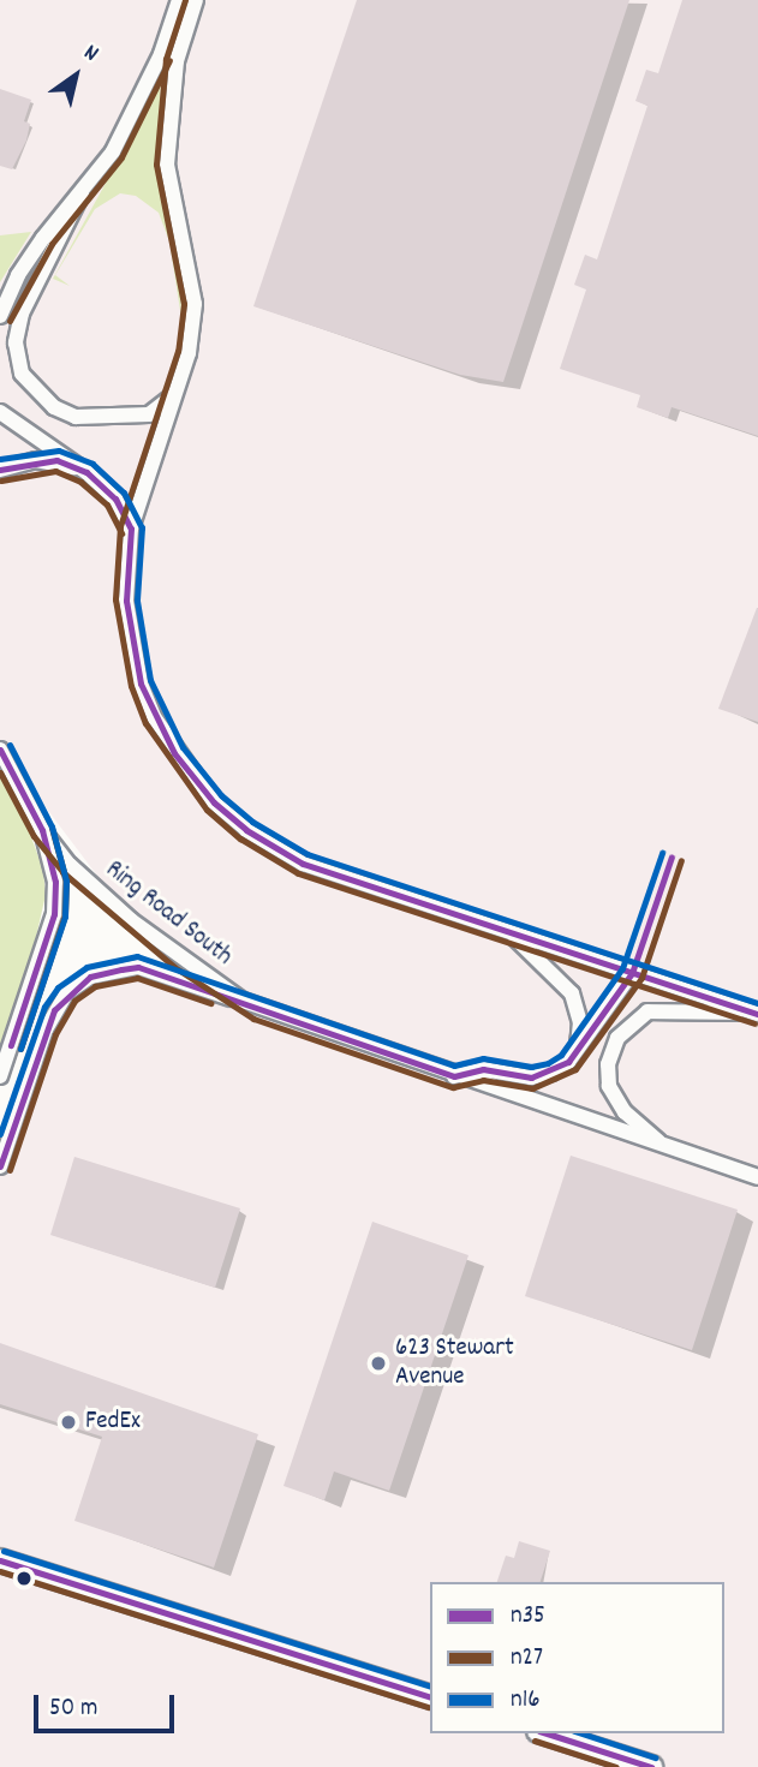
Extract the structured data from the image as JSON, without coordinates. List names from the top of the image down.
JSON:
{
  "streets": {
    "street": ["Ring Road South"]
  },
  "places": ["623 Stewart Avenue", "FedEx"],
  "lines": ["transit line n27", "transit line n16", "transit line n35"],
  "legend": ["n35", "n27", "n16"],
  "scale_bar": "50 m",
  "north": "top right"
}
